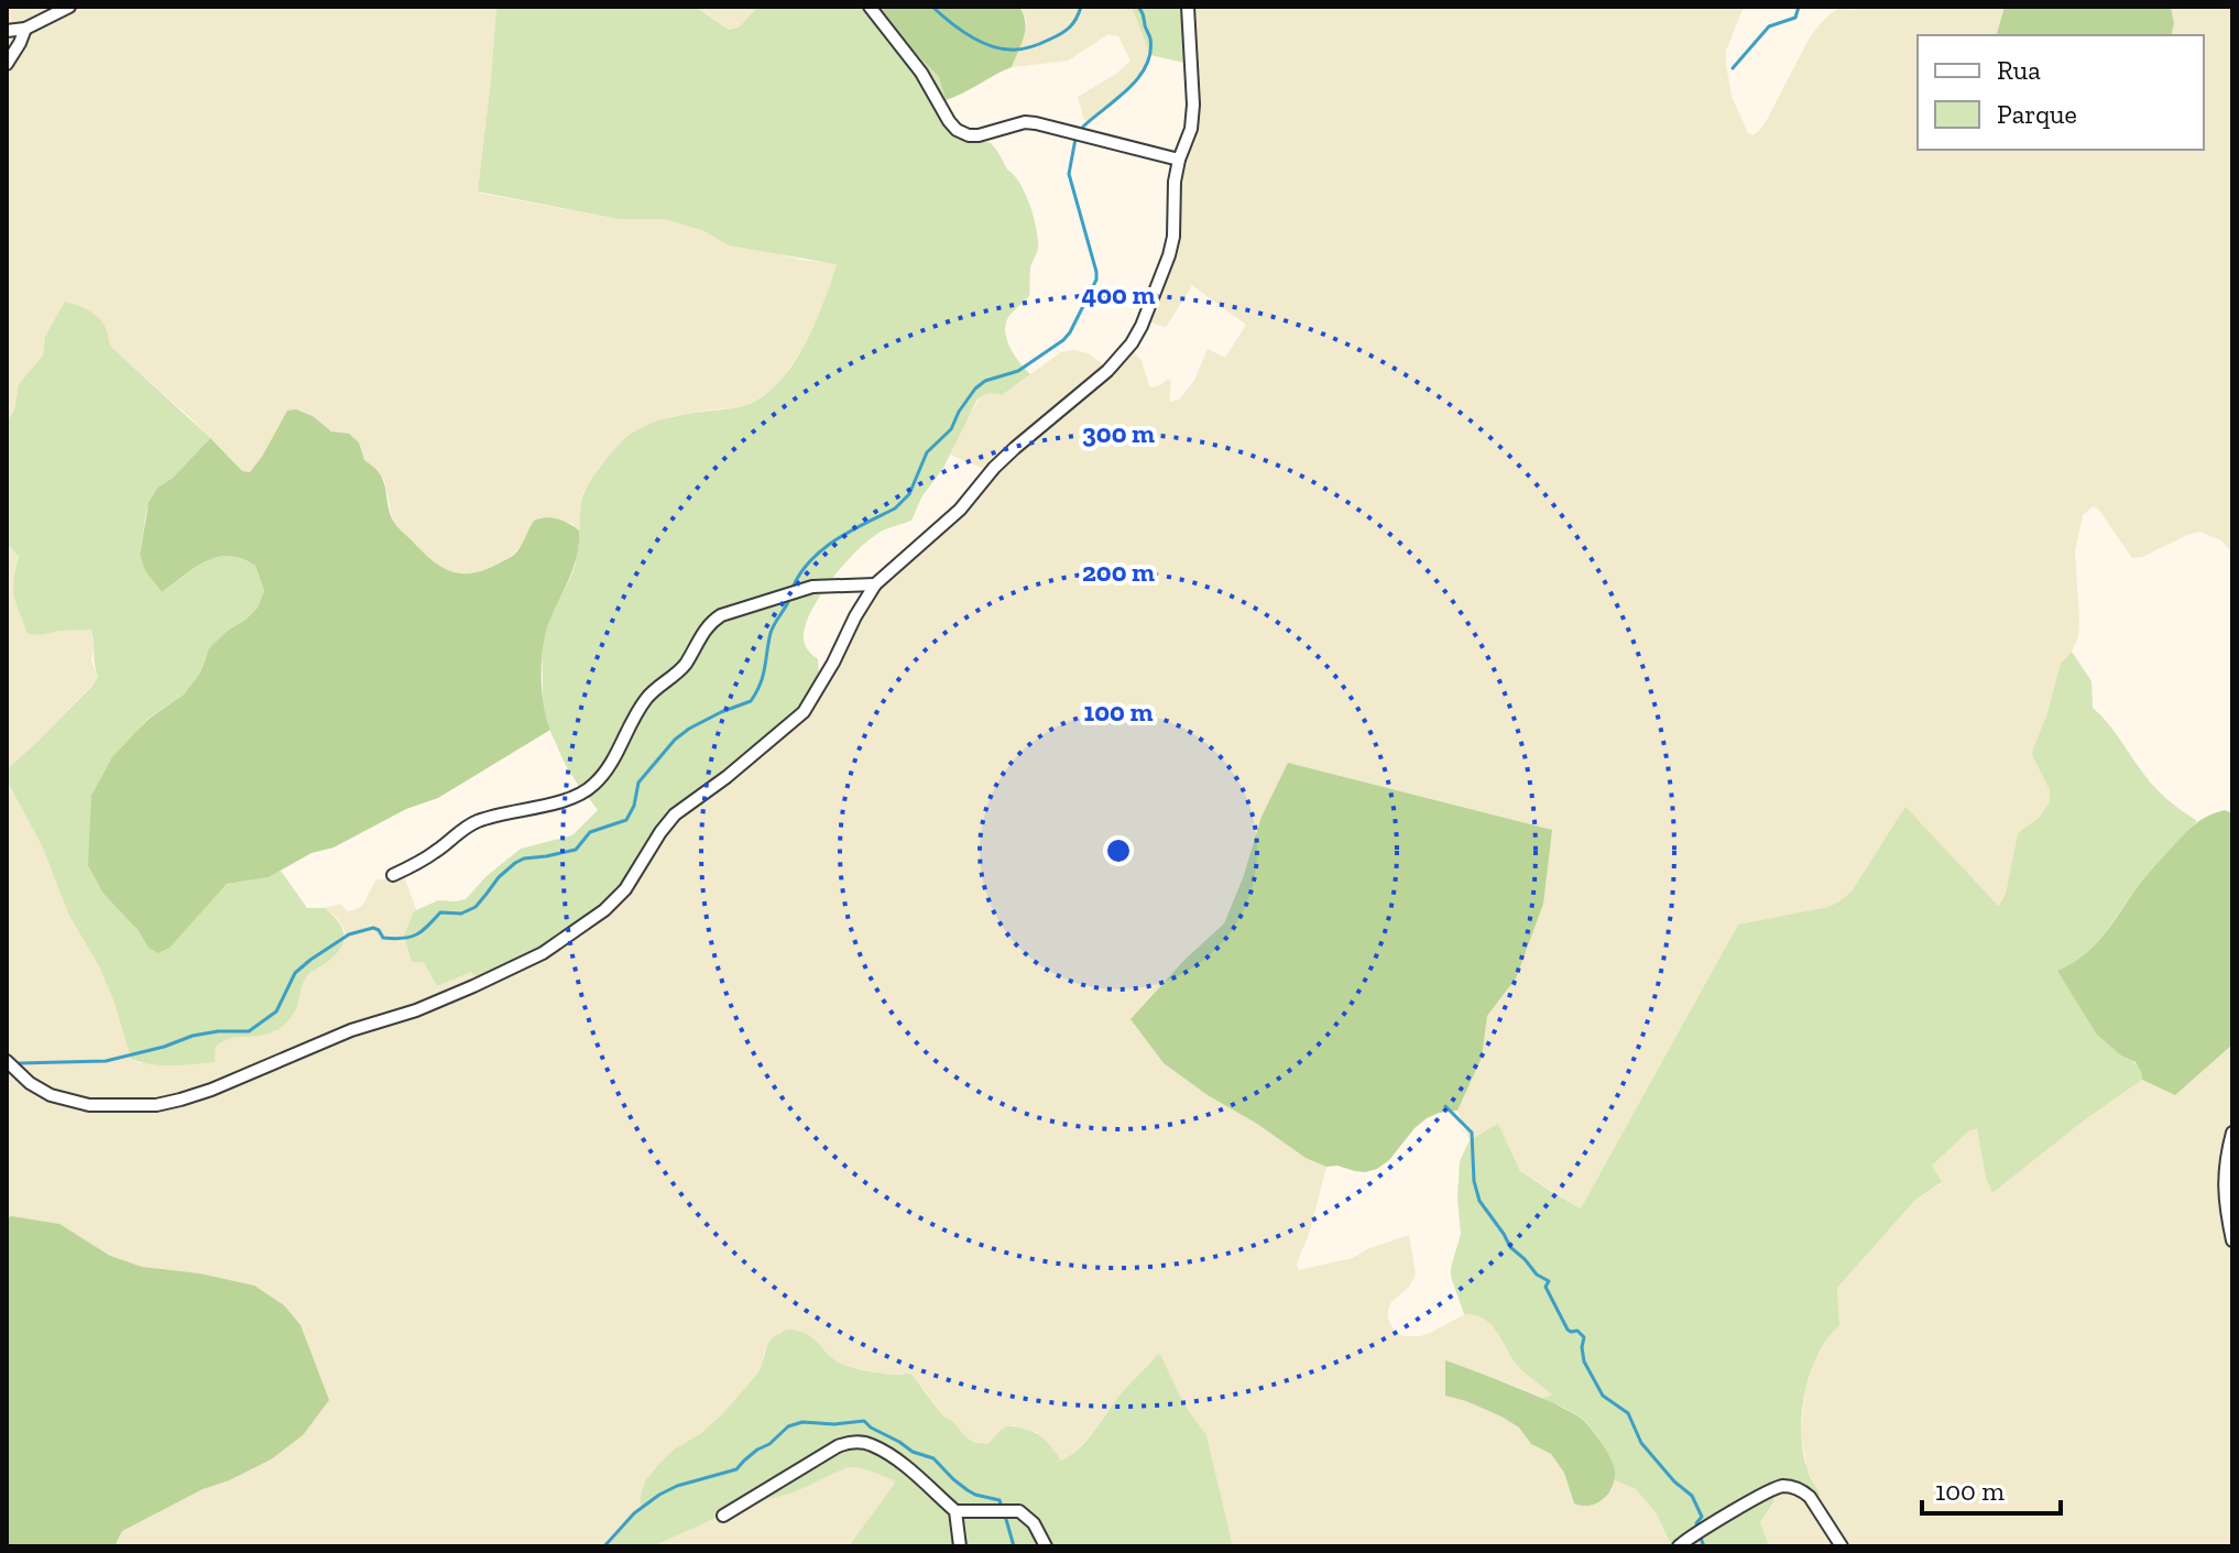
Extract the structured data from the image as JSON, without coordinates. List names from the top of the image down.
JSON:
{
  "legend": ["Rua", "Parque"],
  "scale_bar": "100 m",
  "rings": [
    "400 m",
    "300 m",
    "200 m",
    "100 m"
  ]
}
